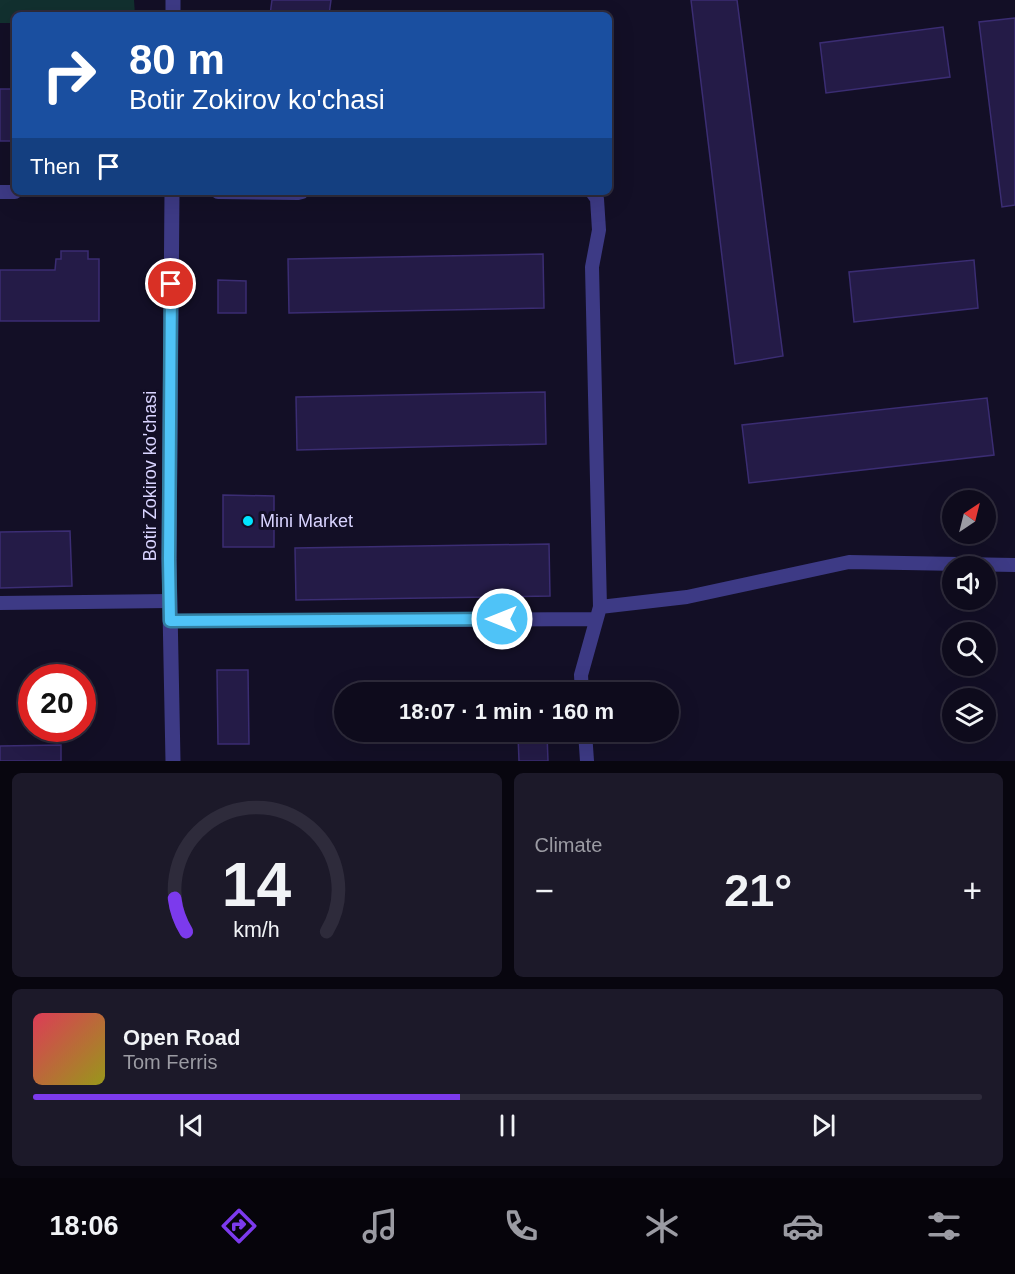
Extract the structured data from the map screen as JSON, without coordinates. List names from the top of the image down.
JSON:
{
  "streets": {
    "street": ["Botir Zokirov ko'chasi"]
  },
  "places": ["Mini Market"],
  "north": "top right",
  "page": {
    "turn": ["80 m", "Botir Zokirov ko'chasi"],
    "then": "Then",
    "limit": "20",
    "trip": "18:07 · 1 min · 160 m",
    "tile": "Climate",
    "heat": ["−", "21°", "+"],
    "song": ["Open Road", "Tom Ferris"],
    "tabs": "18:06",
    "gauge": ["14", "km/h"]
  }
}
